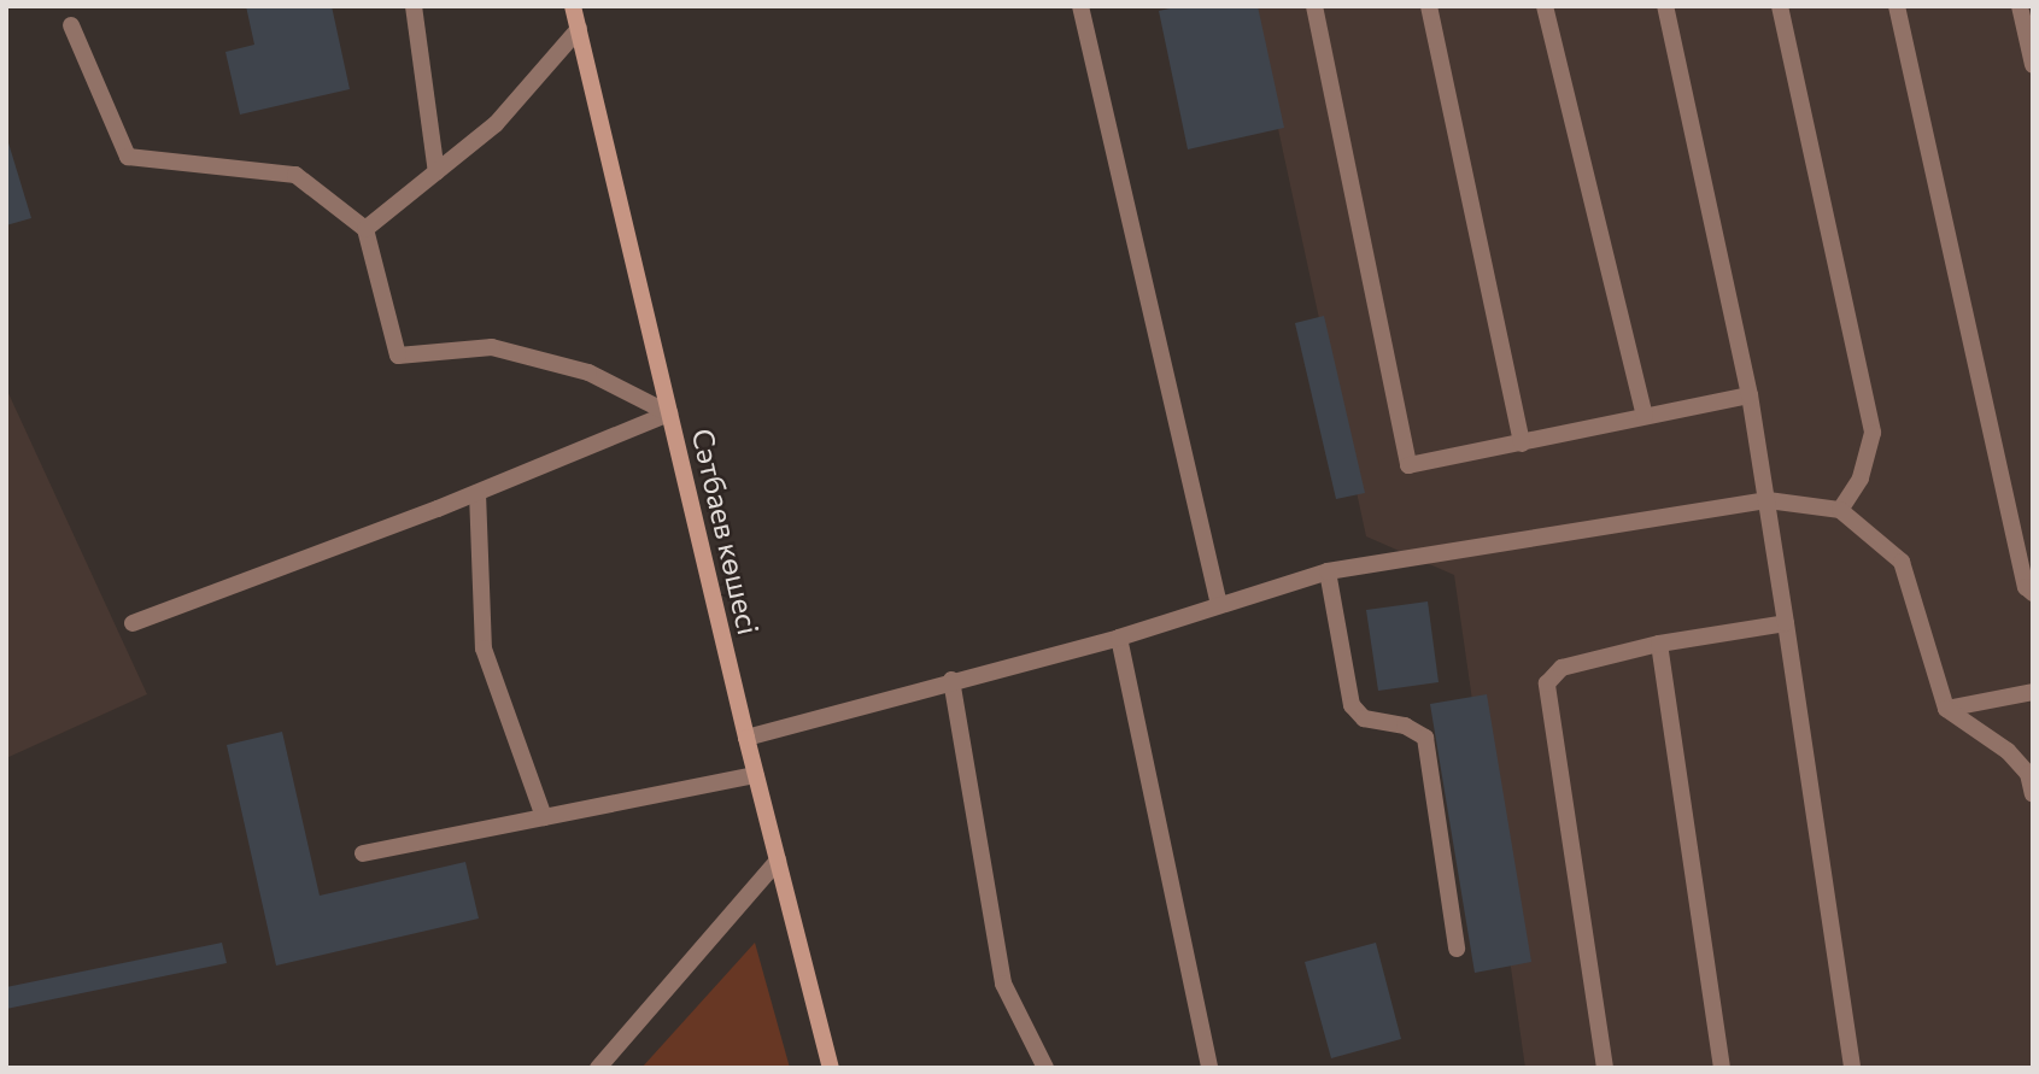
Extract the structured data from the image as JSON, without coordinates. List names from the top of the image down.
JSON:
{
  "streets": {
    "main road": ["Сәтбаев көшесі"]
  }
}
